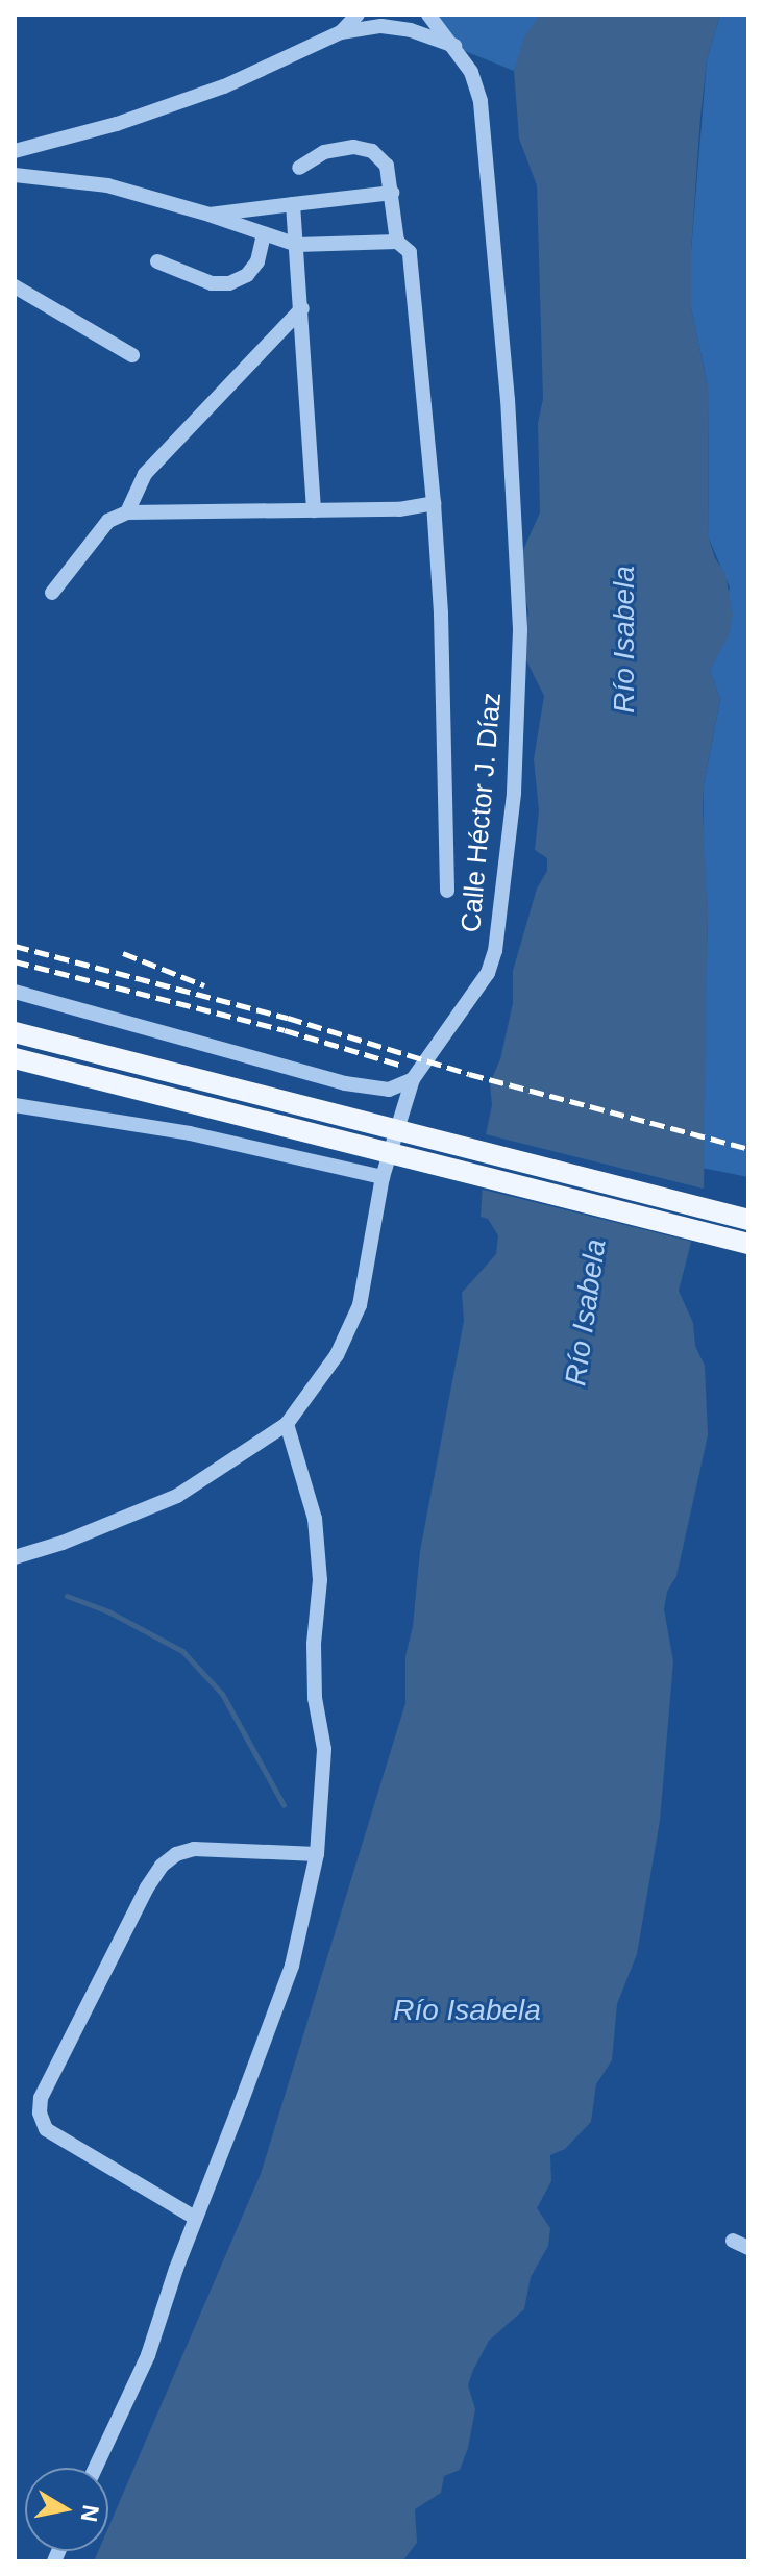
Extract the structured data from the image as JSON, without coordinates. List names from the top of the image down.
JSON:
{
  "streets": {
    "street": ["Calle Héctor J. Díaz"]
  },
  "water": ["Río Isabela"],
  "north": "right"
}
